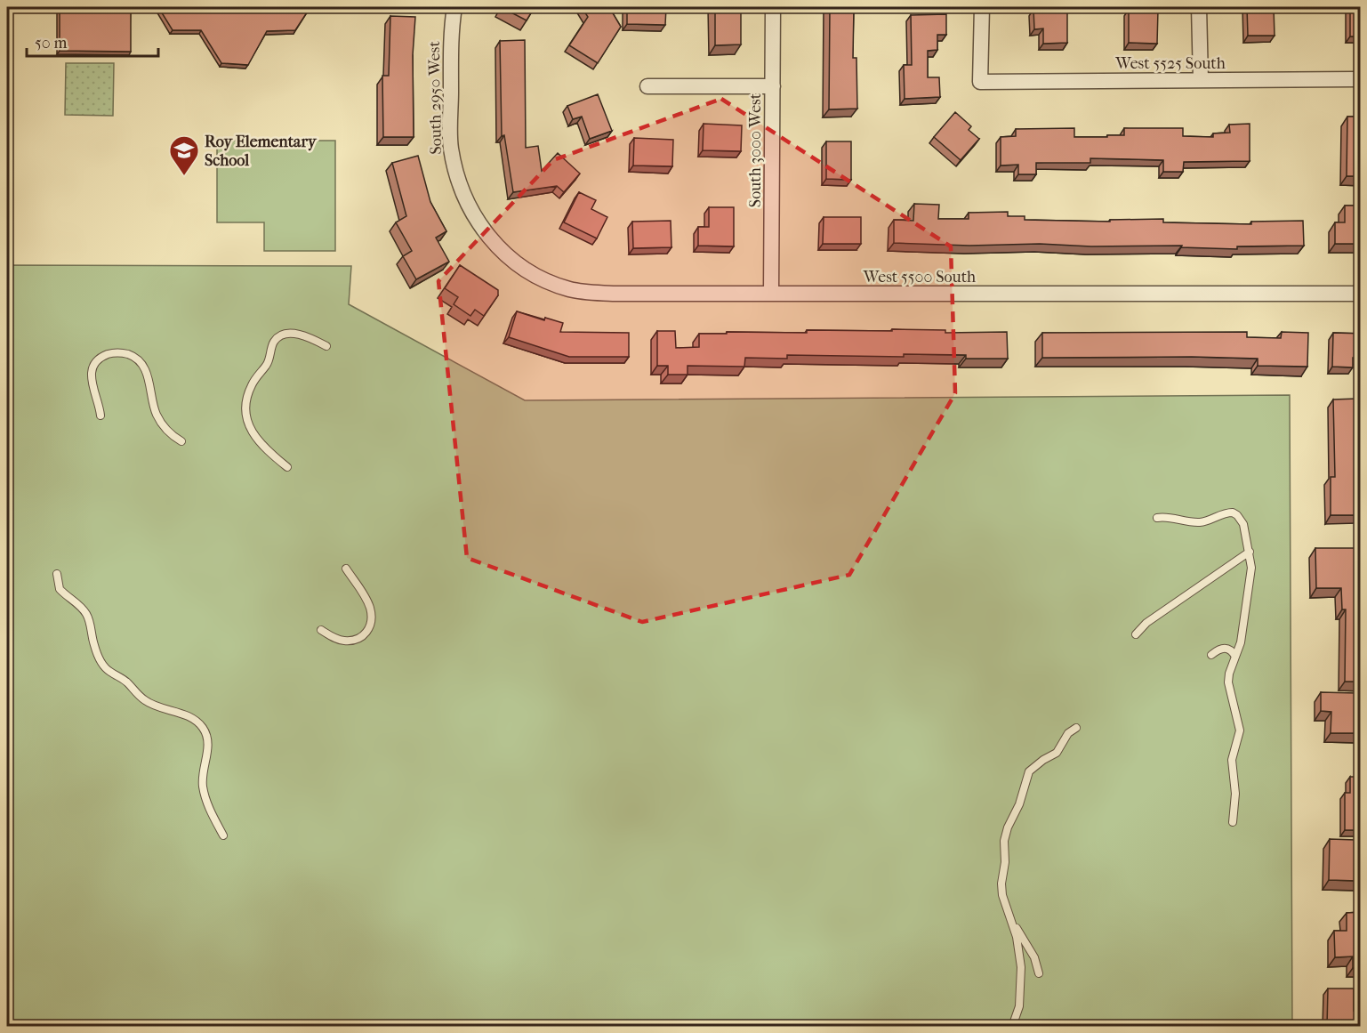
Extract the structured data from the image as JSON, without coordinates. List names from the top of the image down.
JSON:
{
  "streets": {
    "street": [
      "West 5525 South",
      "South 2950 West",
      "South 3000 West",
      "West 5500 South"
    ]
  },
  "crossings": [
    ["South 2950 West", "West 5500 South"],
    ["South 3000 West", "West 5500 South"]
  ],
  "places": {
    "school or university": ["Roy Elementary School"]
  },
  "scale_bar": "50 m"
}
